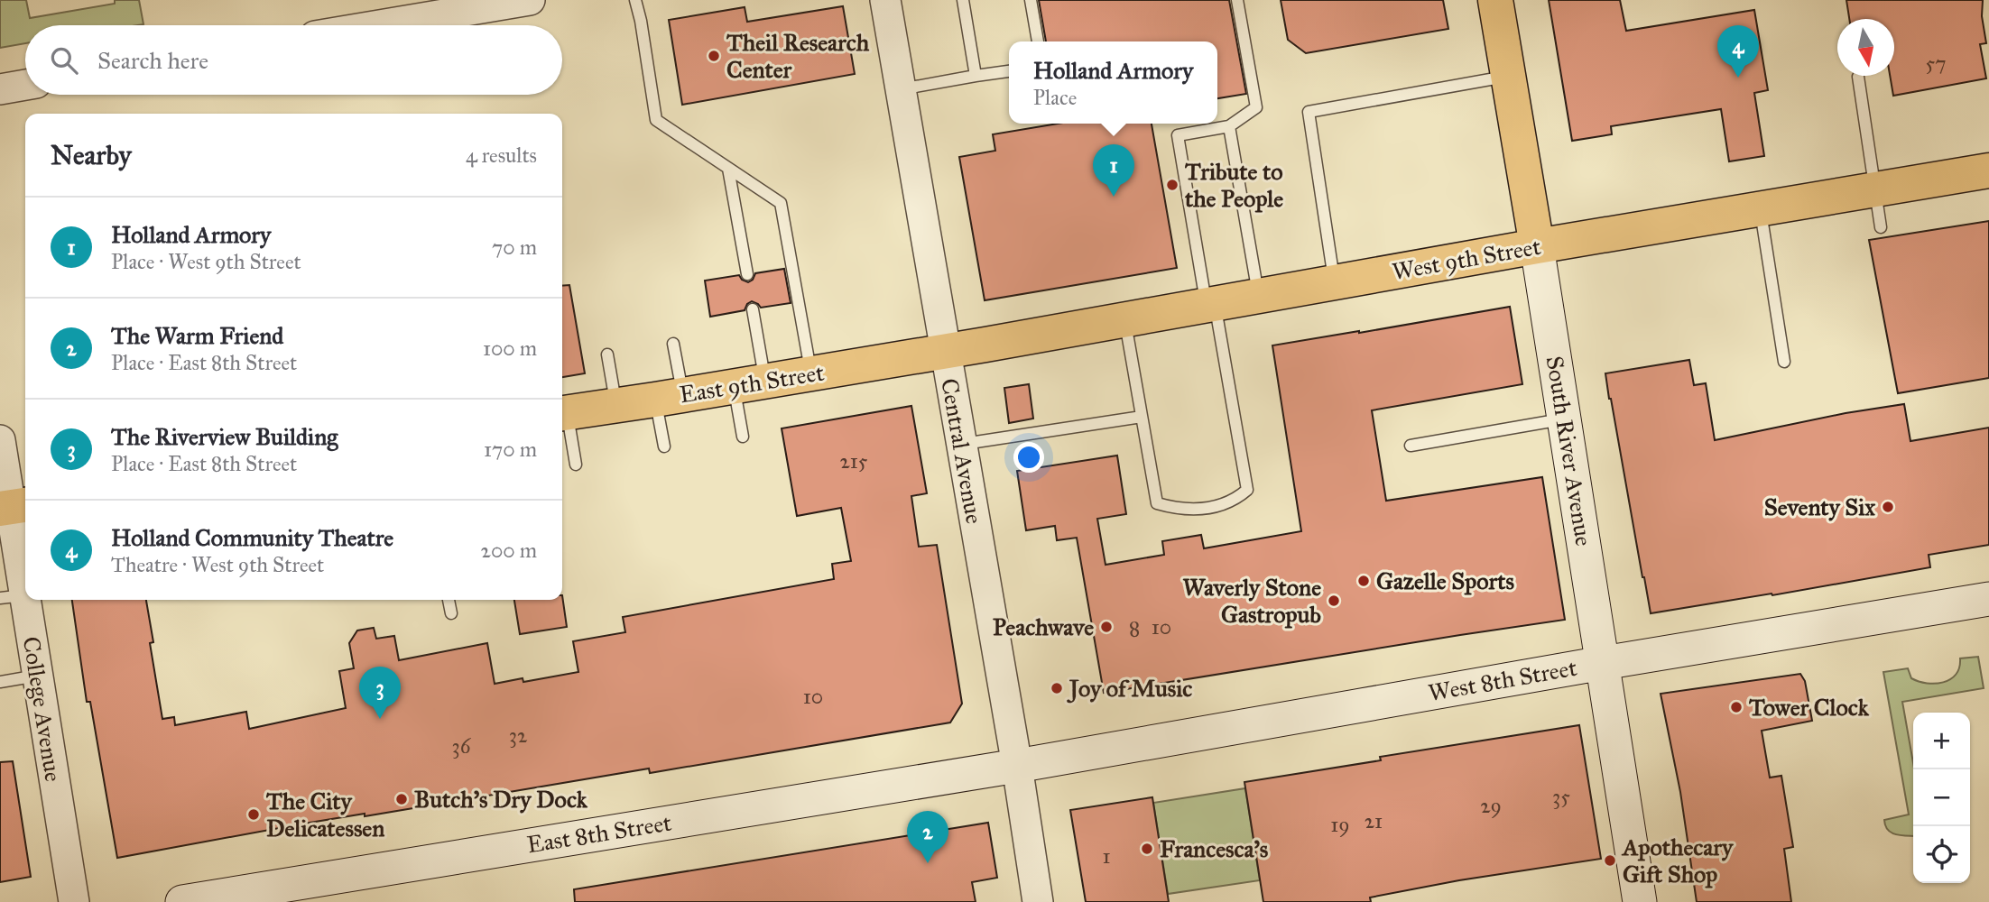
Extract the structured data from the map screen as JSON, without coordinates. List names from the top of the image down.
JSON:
{
  "streets": {
    "main road": [
      "West 9th Street",
      "East 9th Street",
      "South River Avenue",
      "West 8th Street",
      "East 8th Street"
    ],
    "street": ["Central Avenue", "College Avenue"]
  },
  "crossings": [
    ["West 9th Street", "East 9th Street"],
    ["West 9th Street", "Central Avenue"],
    ["West 9th Street", "South River Avenue"],
    ["East 9th Street", "Central Avenue"],
    ["Central Avenue", "West 8th Street"],
    ["Central Avenue", "East 8th Street"],
    ["South River Avenue", "West 8th Street"],
    ["West 8th Street", "East 8th Street"]
  ],
  "places": [
    "Theil Research Center",
    "Tribute to the People",
    "Seventy Six",
    "Gazelle Sports",
    "Waverly Stone Gastropub",
    "Peachwave",
    "Joy of Music",
    "Tower Clock",
    "Butch's Dry Dock",
    "The City Delicatessen",
    "Francesca's",
    "Apothecary Gift Shop"
  ],
  "house_numbers": [
    "57",
    "215",
    "10",
    "8",
    "10",
    "32",
    "36",
    "35",
    "29",
    "21",
    "19",
    "1"
  ],
  "north": "bottom",
  "page": {
    "pins": [
      "4",
      "1",
      "3",
      "2"
    ],
    "search": "Search here",
    "popup": ["Holland Armory", "Place"],
    "heading": ["Nearby", "4 results"],
    "list": [
      {
        "mark": "1",
        "name": "Holland Armory",
        "note": "Place · West 9th Street",
        "value": "70 m"
      },
      {
        "mark": "2",
        "name": "The Warm Friend",
        "note": "Place · East 8th Street",
        "value": "100 m"
      },
      {
        "mark": "3",
        "name": "The Riverview Building",
        "note": "Place · East 8th Street",
        "value": "170 m"
      },
      {
        "mark": "4",
        "name": "Holland Community Theatre",
        "note": "Theatre · West 9th Street",
        "value": "200 m"
      }
    ],
    "map_buttons": ["+", "−"]
  }
}
